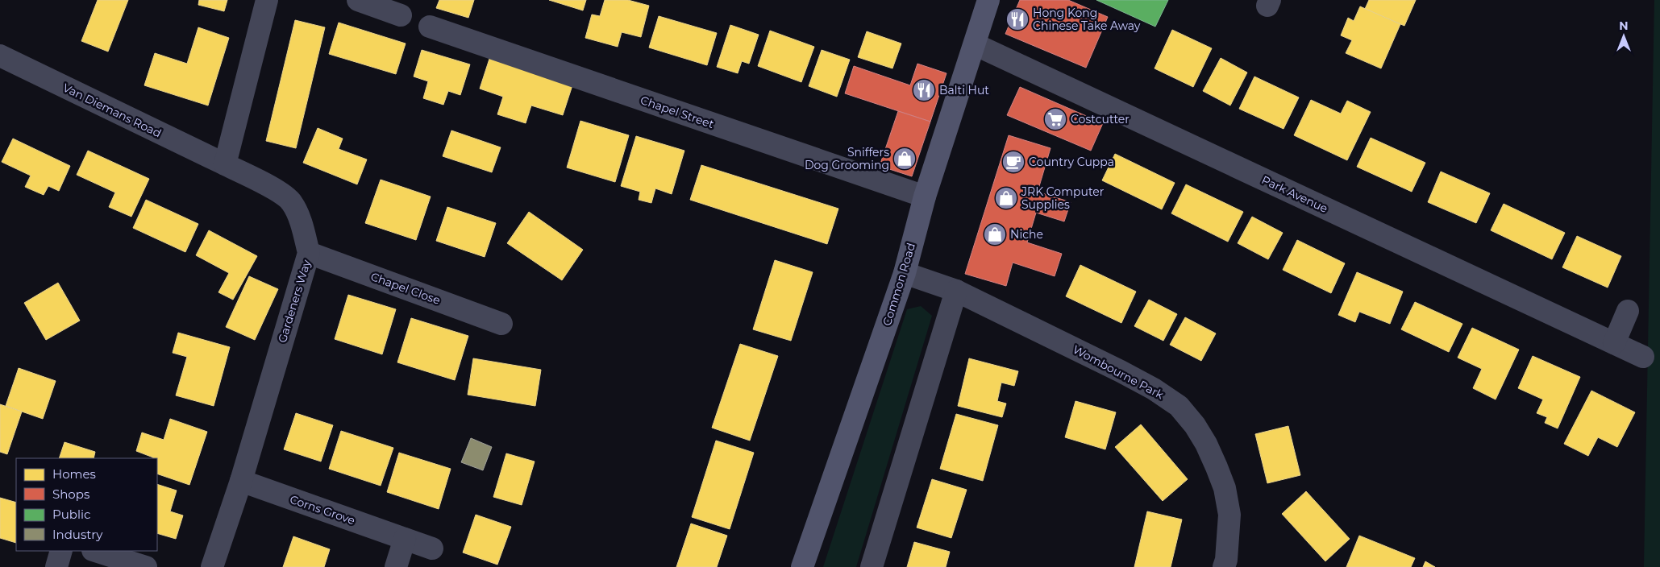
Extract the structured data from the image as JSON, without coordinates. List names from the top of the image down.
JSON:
{
  "streets": {
    "street": [
      "Van Diemans Road",
      "Chapel Street",
      "Park Avenue",
      "Common Road",
      "Chapel Close",
      "Gardeners Way",
      "Wombourne Park",
      "Corns Grove"
    ]
  },
  "crossings": [
    ["Van Diemans Road", "Gardeners Way"],
    ["Chapel Street", "Common Road"],
    ["Park Avenue", "Common Road"],
    ["Common Road", "Wombourne Park"],
    ["Chapel Close", "Gardeners Way"],
    ["Gardeners Way", "Corns Grove"]
  ],
  "places": {
    "restaurant": ["Hong Kong Chinese Take Away", "Balti Hut"],
    "supermarket": ["Costcutter"],
    "shop": ["Sniffers Dog Grooming", "JRK Computer Supplies", "Niche"],
    "cafe": ["Country Cuppa"]
  },
  "legend": [
    "Homes",
    "Shops",
    "Public",
    "Industry"
  ],
  "north": "top"
}
